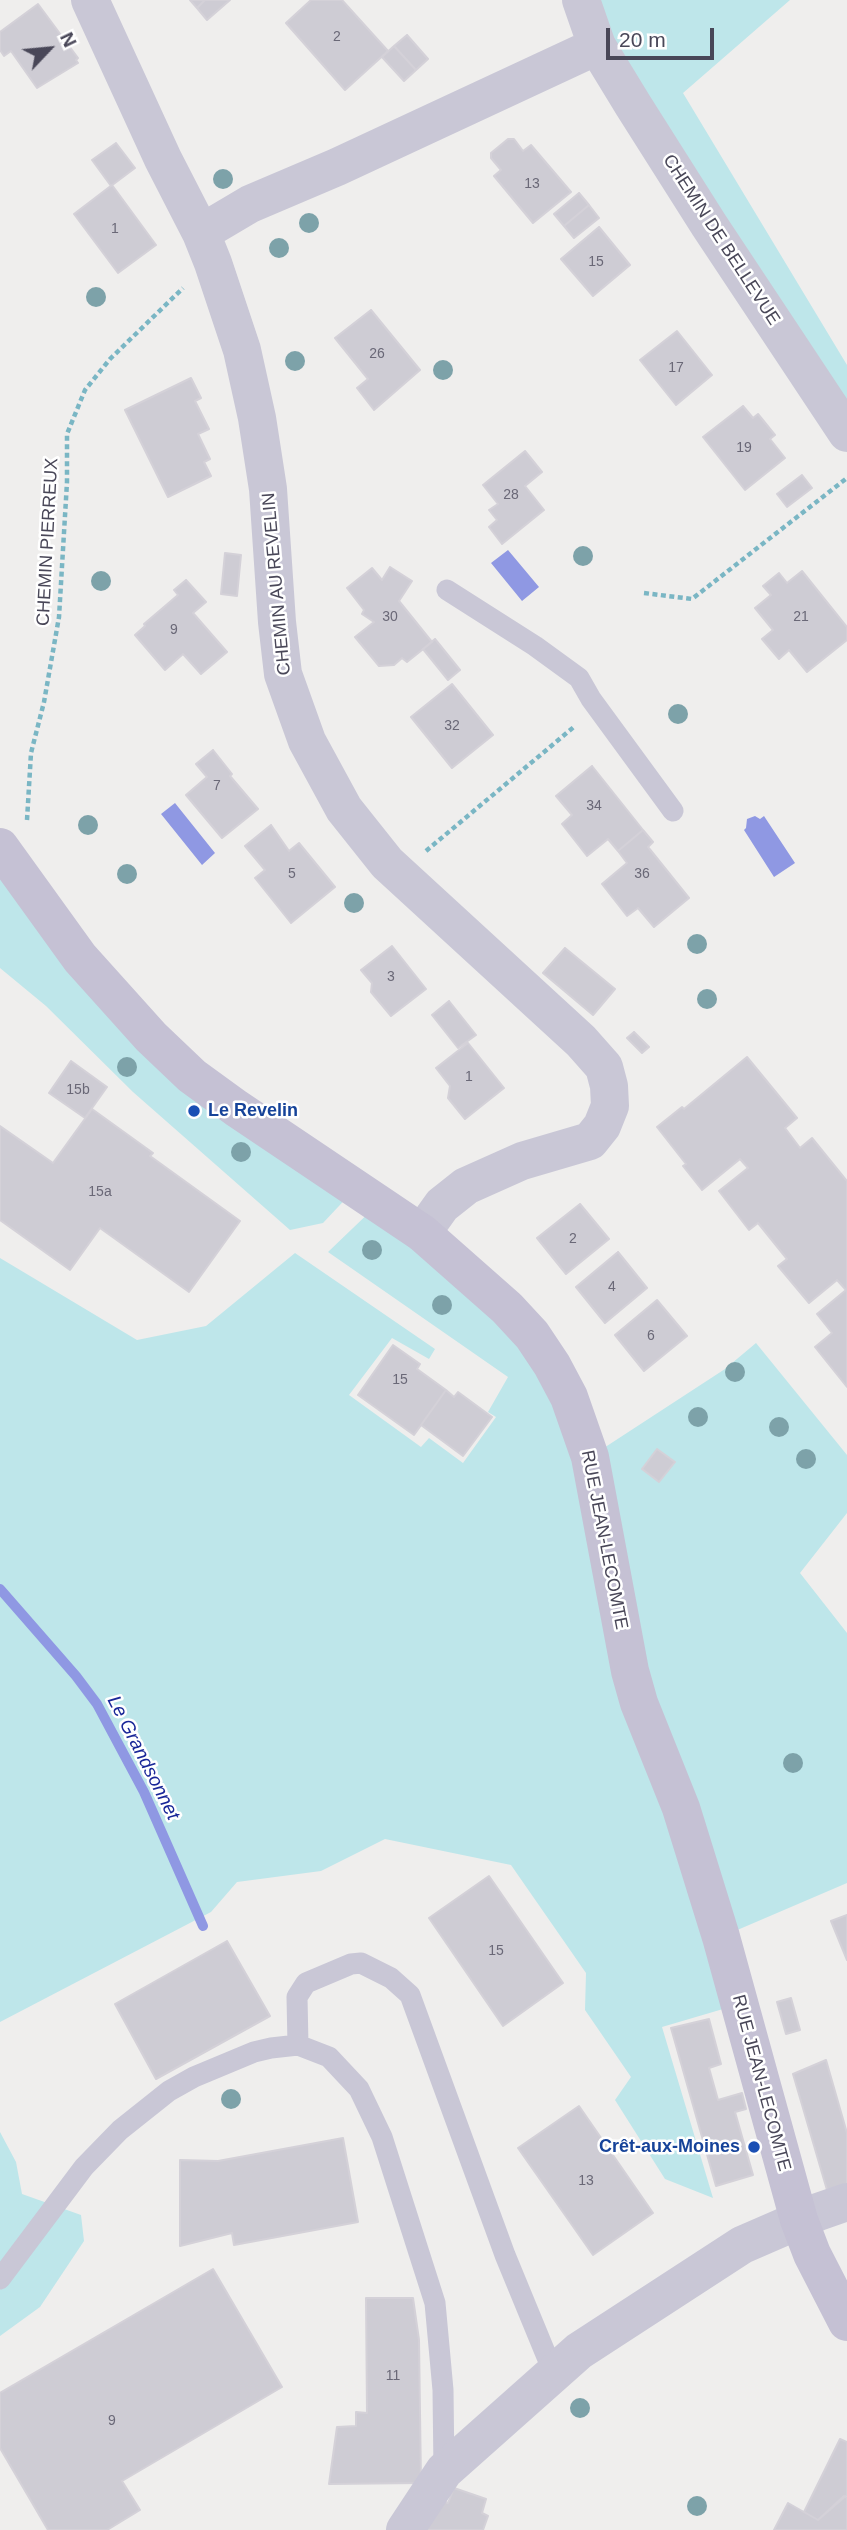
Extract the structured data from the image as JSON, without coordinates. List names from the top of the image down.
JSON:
{
  "streets": {
    "street": ["CHEMIN DE BELLEVUE", "CHEMIN AU REVELIN", "RUE JEAN-LECOMTE"],
    "path": ["CHEMIN PIERREUX"]
  },
  "crossings": [
    ["CHEMIN PIERREUX", "CHEMIN AU REVELIN"],
    ["CHEMIN PIERREUX", "RUE JEAN-LECOMTE"],
    ["CHEMIN AU REVELIN", "RUE JEAN-LECOMTE"]
  ],
  "water": ["Le Grandsonnet"],
  "places": ["Le Revelin", "Crêt-aux-Moines"],
  "house_numbers": [
    "2",
    "13",
    "1",
    "15",
    "26",
    "17",
    "19",
    "28",
    "30",
    "21",
    "9",
    "32",
    "7",
    "34",
    "5",
    "36",
    "3",
    "1",
    "15b",
    "15a",
    "2",
    "4",
    "6",
    "15",
    "15",
    "13",
    "11",
    "9"
  ],
  "scale_bar": "20 m",
  "north": "top right"
}
